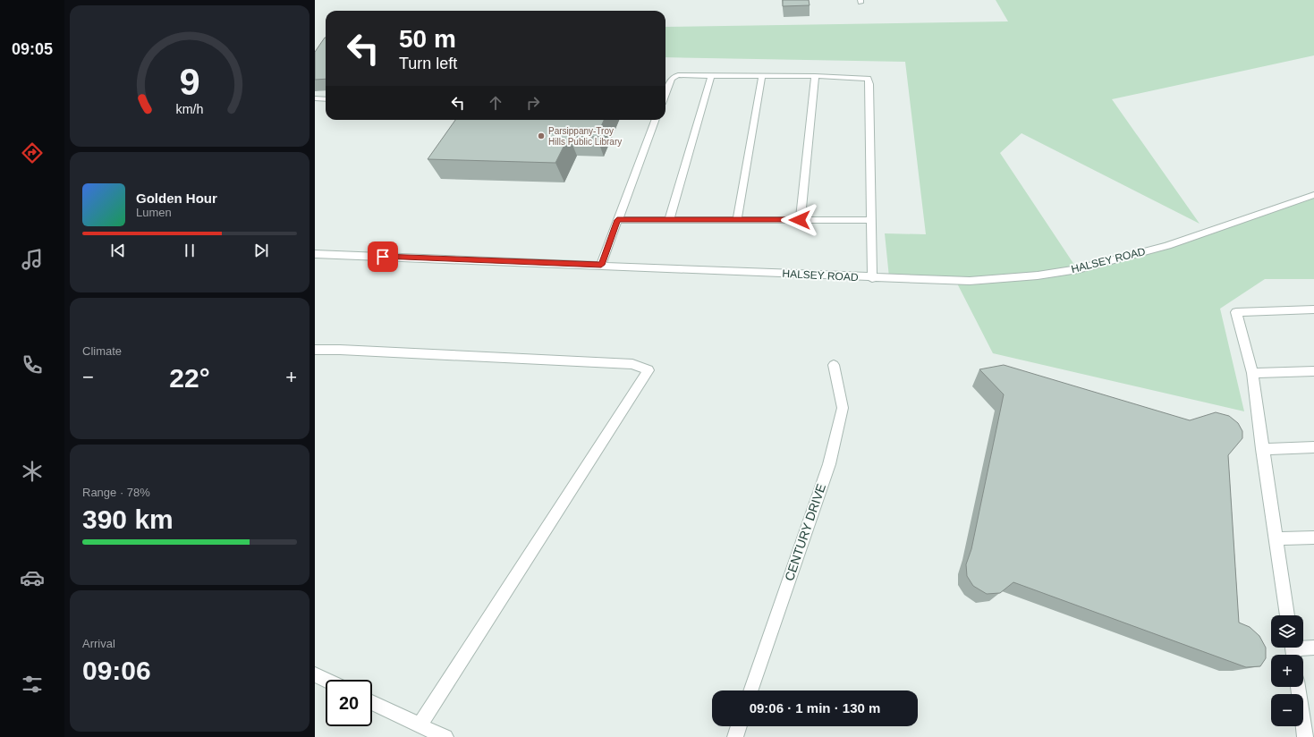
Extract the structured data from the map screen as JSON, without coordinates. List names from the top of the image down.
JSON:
{
  "streets": {
    "street": ["HALSEY ROAD", "CENTURY DRIVE"]
  },
  "places": ["Parsippany-Troy Hills Public Library"],
  "page": {
    "tabs": "09:05",
    "turn": ["50 m", "Turn left"],
    "song": ["Golden Hour", "Lumen"],
    "tile": [
      "Climate",
      ["Range · 78%", "390 km"],
      ["Arrival", "09:06"]
    ],
    "heat": ["−", "22°", "+"],
    "map_buttons": ["+", "−"],
    "limit": "20",
    "trip": "09:06 · 1 min · 130 m",
    "gauge": ["9", "km/h"]
  }
}
